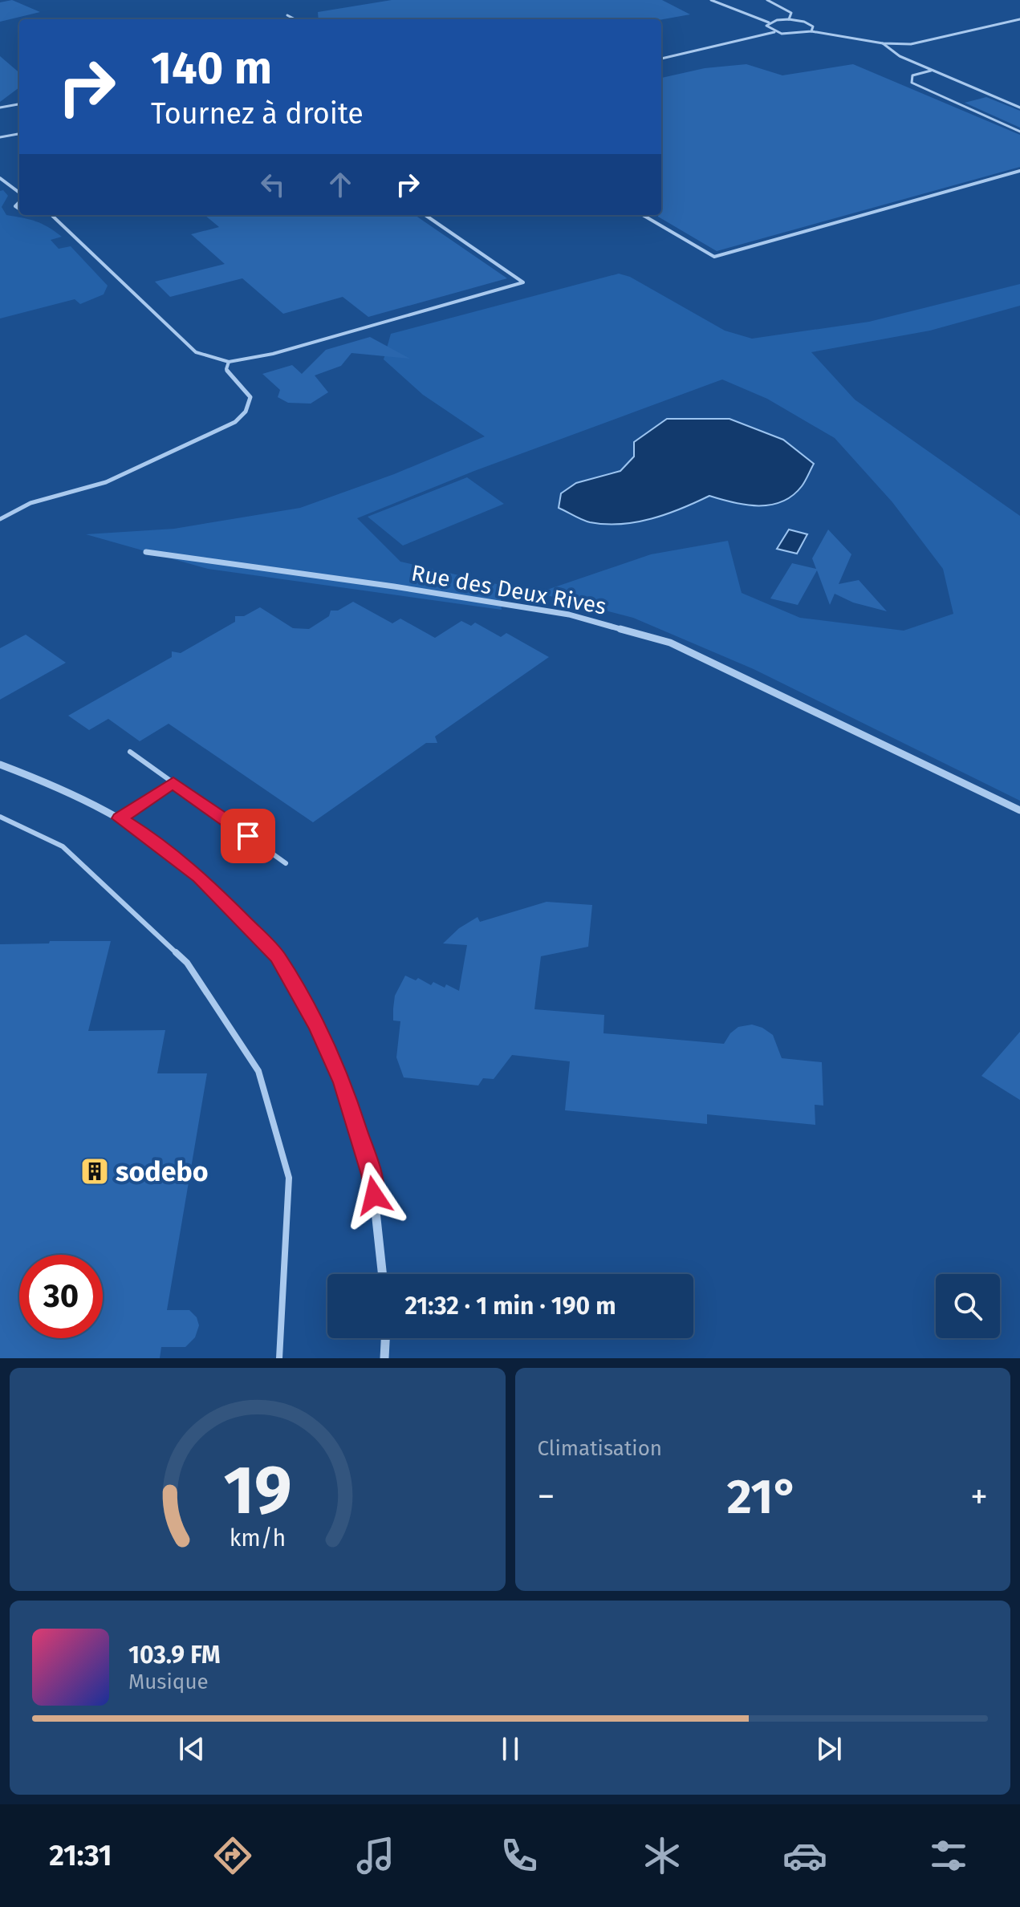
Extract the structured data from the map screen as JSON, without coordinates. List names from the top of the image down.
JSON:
{
  "streets": {
    "street": ["Rue des Deux Rives"]
  },
  "places": {
    "building": ["sodebo"]
  },
  "page": {
    "turn": ["140 m", "Tournez à droite"],
    "limit": "30",
    "trip": "21:32 · 1 min · 190 m",
    "tile": "Climatisation",
    "heat": ["−", "21°", "+"],
    "song": ["103.9 FM", "Musique"],
    "tabs": "21:31",
    "gauge": ["19", "km/h"]
  }
}
